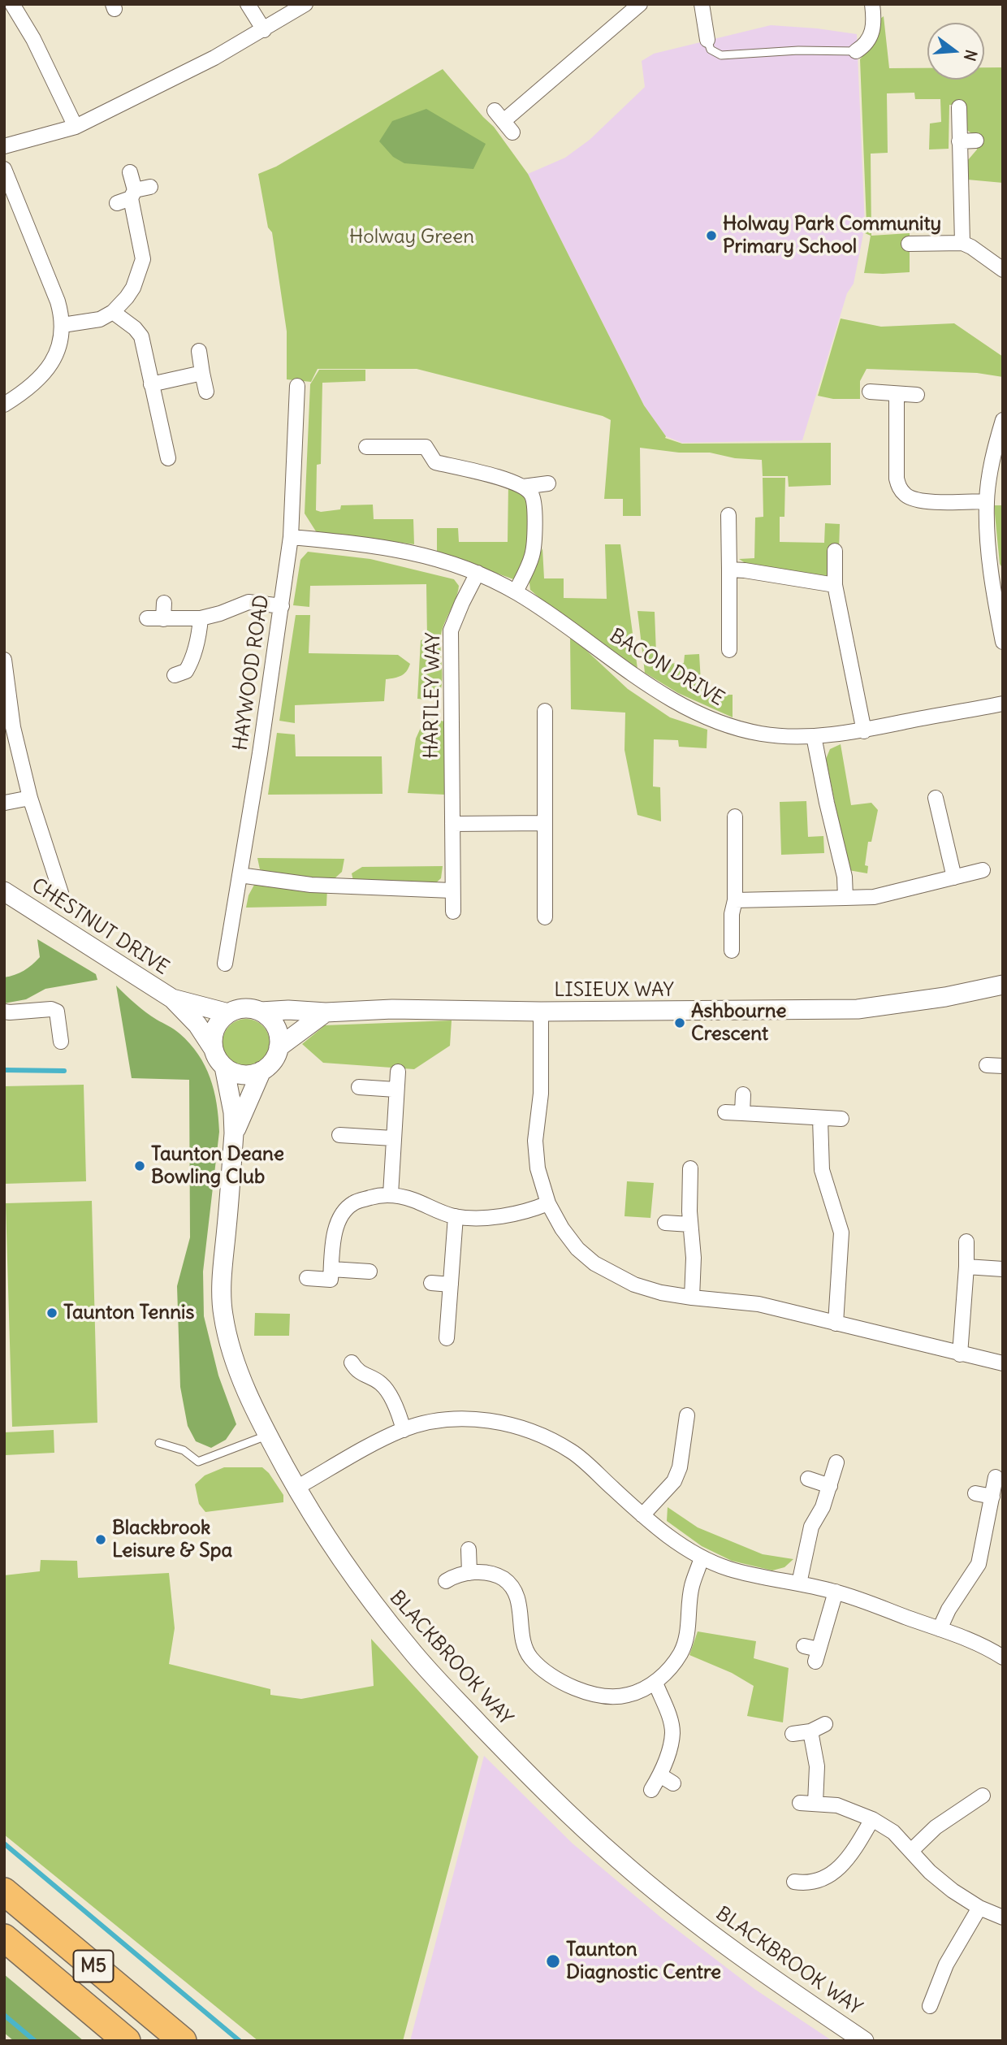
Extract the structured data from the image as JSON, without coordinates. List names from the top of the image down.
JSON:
{
  "streets": {
    "highway": ["M5"],
    "street": [
      "BACON DRIVE",
      "HAYWOOD ROAD",
      "HARTLEY WAY",
      "CHESTNUT DRIVE",
      "LISIEUX WAY",
      "BLACKBROOK WAY"
    ]
  },
  "crossings": [
    ["BACON DRIVE", "HAYWOOD ROAD"],
    ["BACON DRIVE", "HARTLEY WAY"],
    ["CHESTNUT DRIVE", "LISIEUX WAY"],
    ["CHESTNUT DRIVE", "BLACKBROOK WAY"],
    ["LISIEUX WAY", "BLACKBROOK WAY"]
  ],
  "parks": ["Holway Green"],
  "places": [
    "Holway Park Community Primary School",
    "Ashbourne Crescent",
    "Taunton Deane Bowling Club",
    "Taunton Tennis",
    "Blackbrook Leisure & Spa",
    "Taunton Diagnostic Centre"
  ],
  "north": "right"
}
